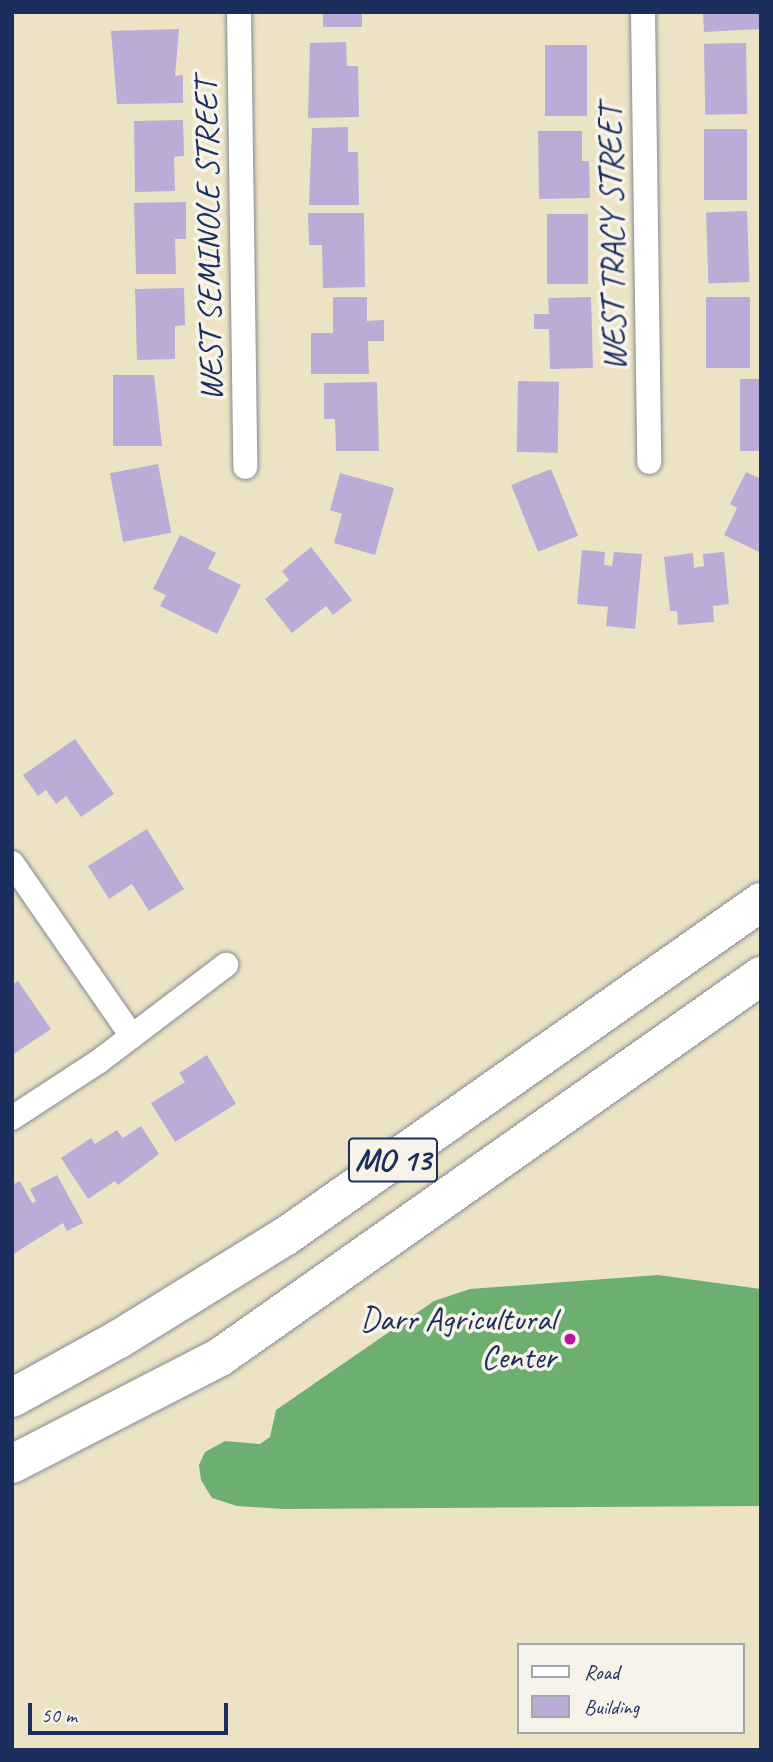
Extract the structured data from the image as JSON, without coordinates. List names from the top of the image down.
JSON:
{
  "streets": {
    "main road": ["MO 13"],
    "street": ["WEST TRACY STREET", "WEST SEMINOLE STREET"]
  },
  "places": ["Darr Agricultural Center"],
  "legend": ["Road", "Building"],
  "scale_bar": "50 m"
}
